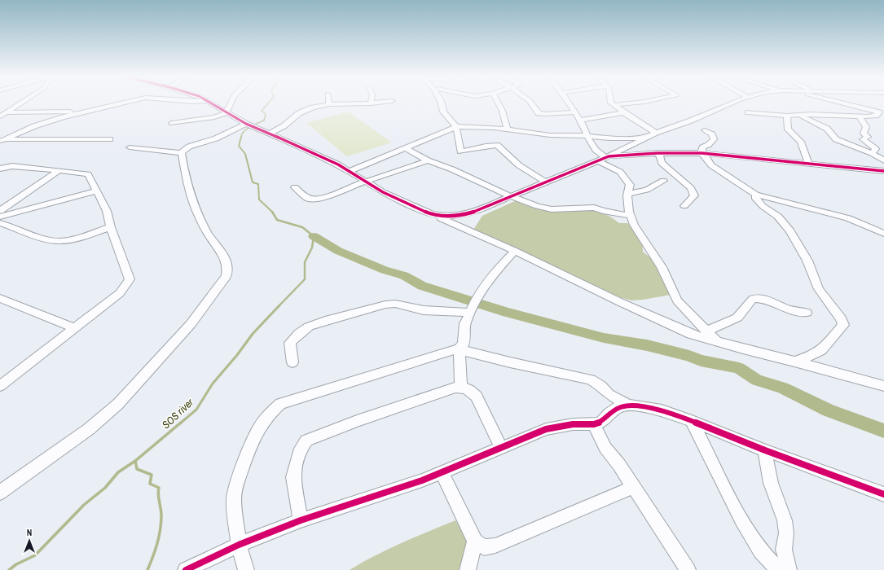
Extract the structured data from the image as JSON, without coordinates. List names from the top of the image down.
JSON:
{
  "water": ["SOS river"],
  "north": "top"
}
